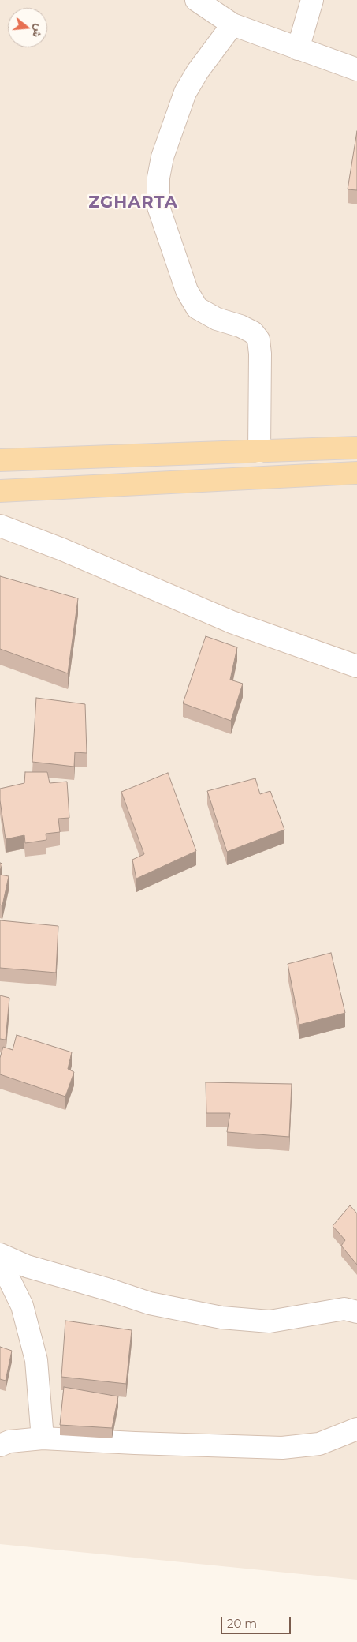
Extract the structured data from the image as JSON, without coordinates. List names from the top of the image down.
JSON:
{
  "districts": ["ZGHARTA"],
  "scale_bar": "20 m",
  "north": "right"
}
